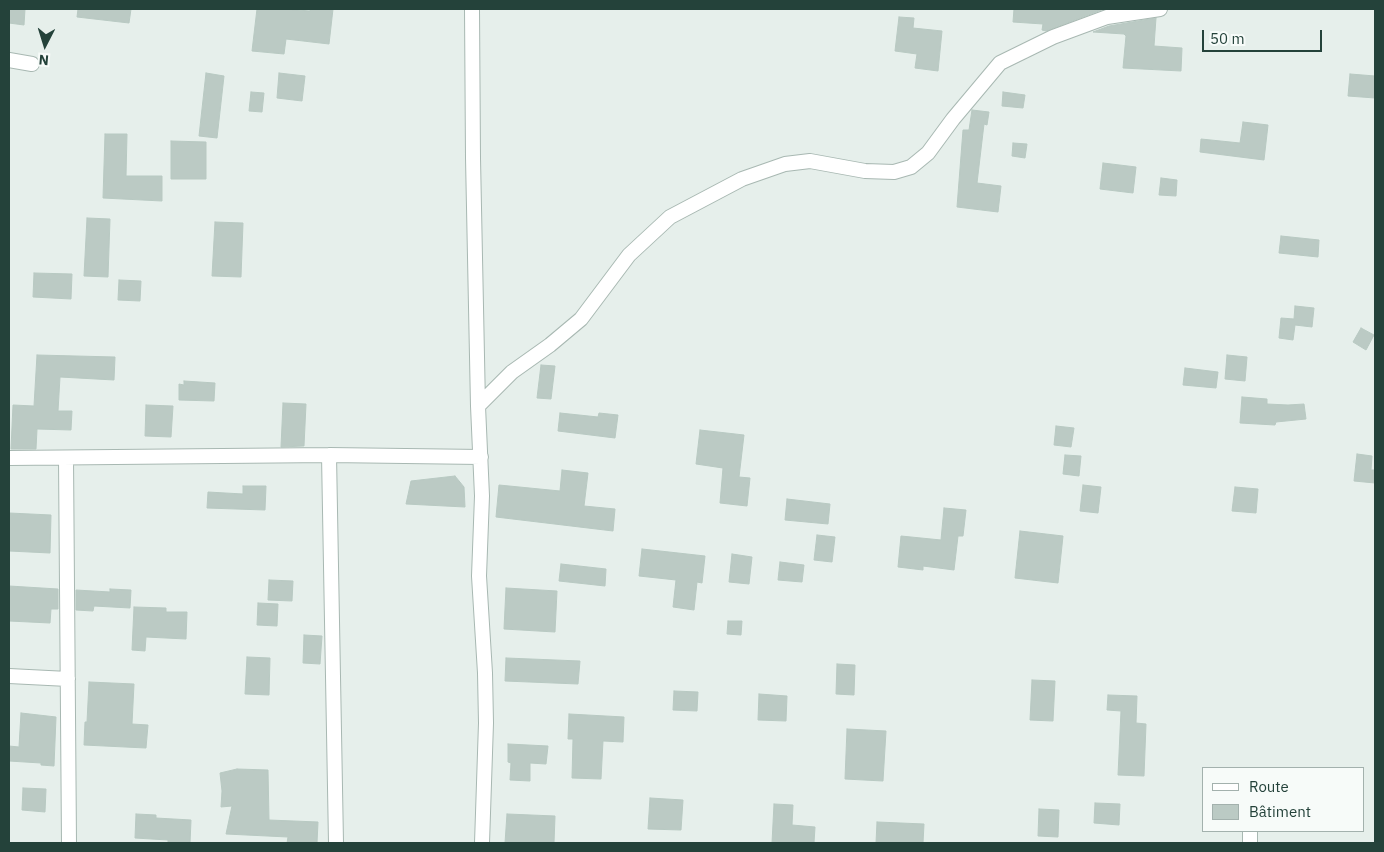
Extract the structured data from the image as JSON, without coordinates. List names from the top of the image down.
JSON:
{
  "legend": ["Route", "Bâtiment"],
  "scale_bar": "50 m",
  "north": "bottom"
}
